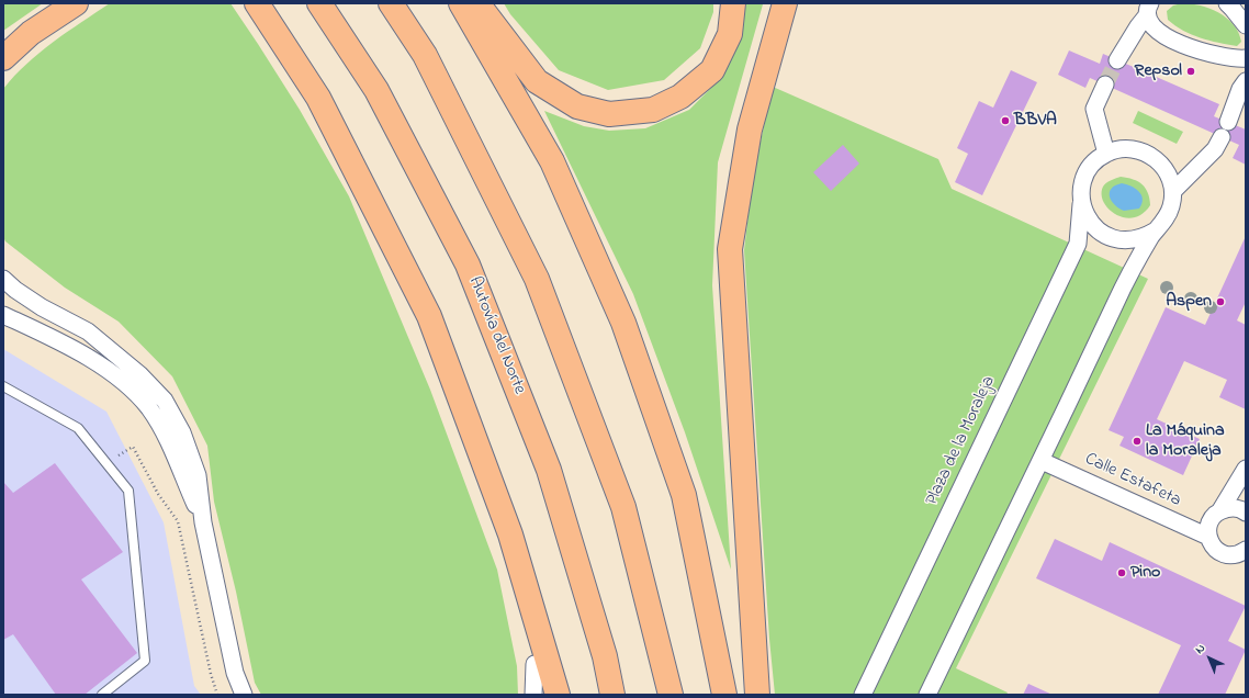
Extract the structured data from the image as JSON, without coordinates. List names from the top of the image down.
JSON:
{
  "streets": {
    "main road": ["Autovía del Norte"],
    "street": ["Plaza de la Moraleja", "Calle Estafeta"]
  },
  "places": [
    "Repsol",
    "BBVA",
    "Aspen",
    "La Máquina la Moraleja",
    "Pino"
  ],
  "north": "top left"
}
